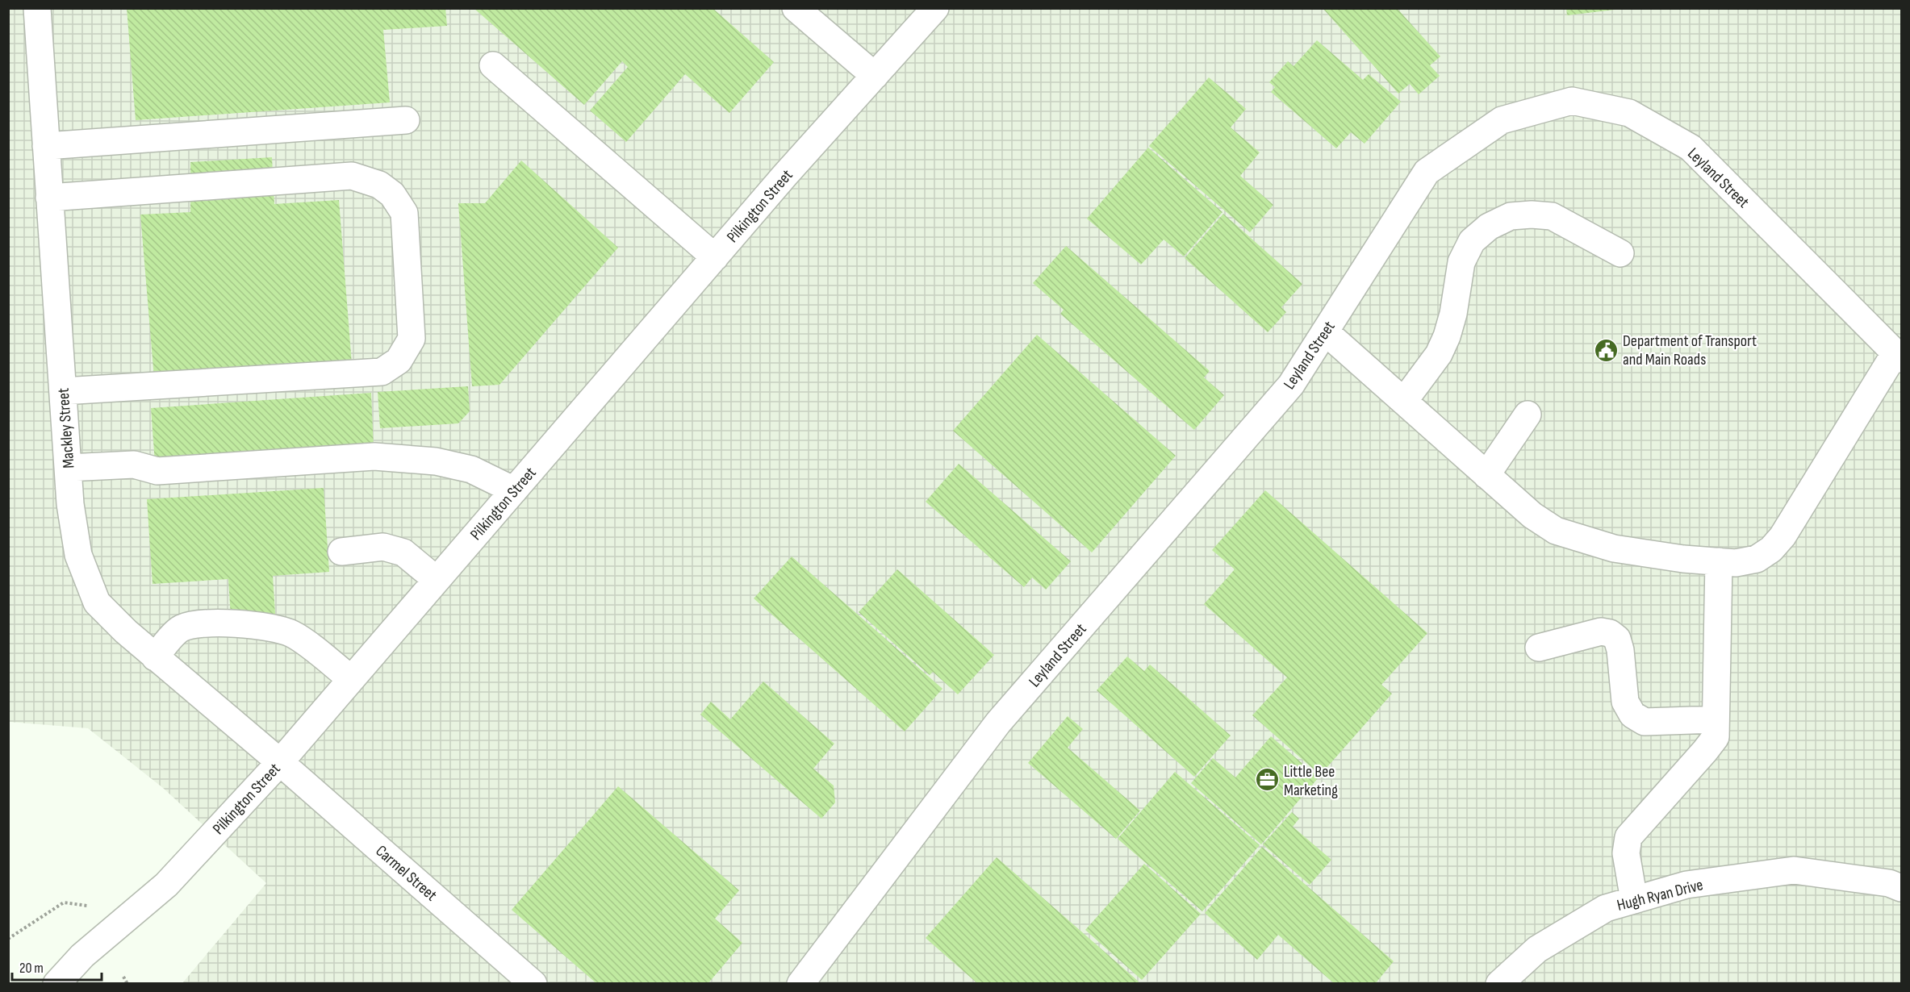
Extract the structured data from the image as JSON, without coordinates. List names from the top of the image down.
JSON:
{
  "streets": {
    "street": [
      "Leyland Street",
      "Pilkington Street",
      "Mackley Street",
      "Carmel Street",
      "Hugh Ryan Drive"
    ]
  },
  "crossings": [
    ["Pilkington Street", "Mackley Street"],
    ["Pilkington Street", "Carmel Street"],
    ["Mackley Street", "Carmel Street"]
  ],
  "places": {
    "public building": ["Department of Transport and Main Roads"],
    "office": ["Little Bee Marketing"]
  },
  "scale_bar": "20 m"
}
